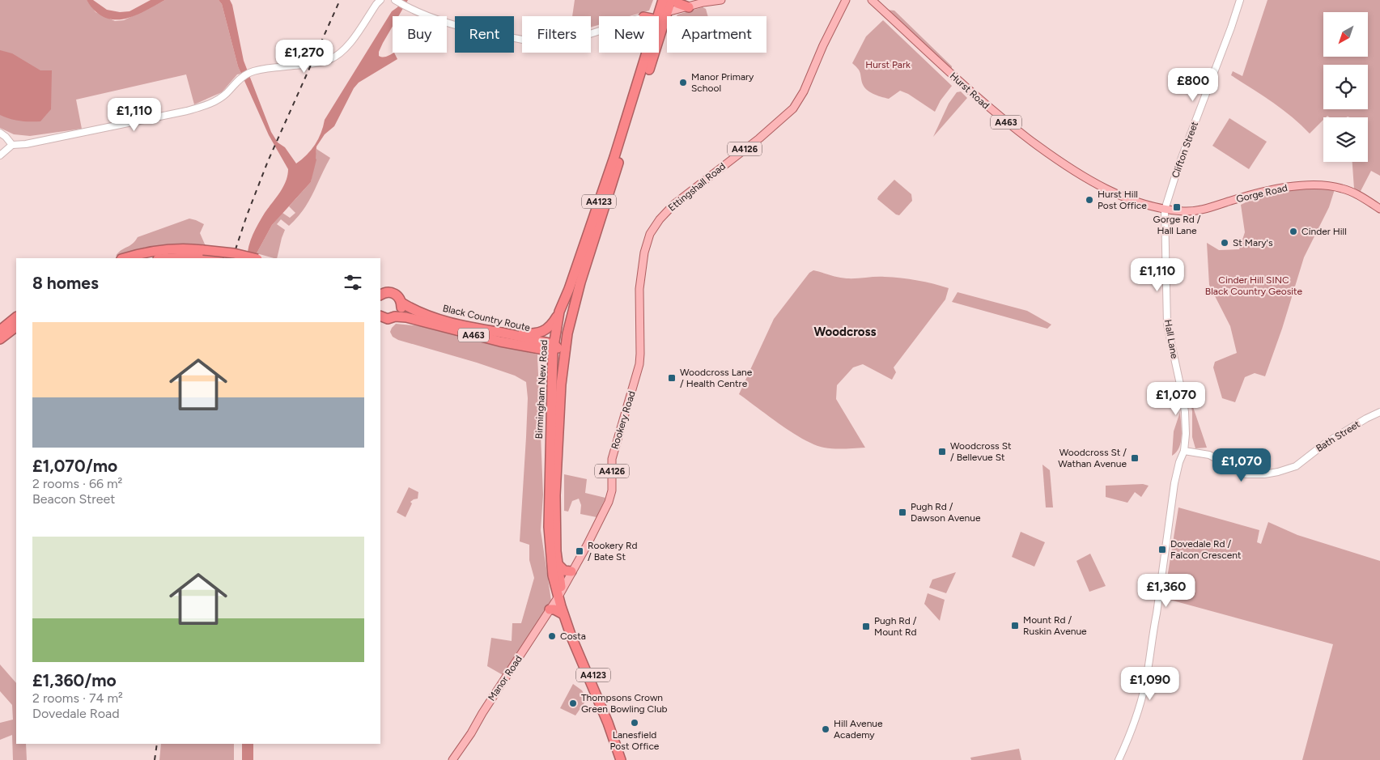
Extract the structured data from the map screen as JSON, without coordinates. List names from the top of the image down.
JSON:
{
  "streets": {
    "highway": [
      "A463",
      "A4123",
      "Black Country Route",
      "Birmingham New Road"
    ],
    "main road": [
      "Hurst Road",
      "A4126",
      "Ettingshall Road",
      "Gorge Road",
      "Rookery Road",
      "Manor Road"
    ],
    "street": ["Clifton Street", "Hall Lane", "Bath Street"]
  },
  "crossings": [
    ["Hurst Road", "Clifton Street"],
    ["Hurst Road", "Gorge Road"],
    ["Hurst Road", "Hall Lane"],
    ["A463", "Black Country Route"],
    ["A463", "Birmingham New Road"],
    ["Clifton Street", "Gorge Road"],
    ["Clifton Street", "Hall Lane"],
    ["Ettingshall Road", "Rookery Road"],
    ["Gorge Road", "Hall Lane"],
    ["A4123", "Black Country Route"],
    ["A4123", "Birmingham New Road"],
    ["Black Country Route", "Birmingham New Road"],
    ["Hall Lane", "Bath Street"],
    ["Birmingham New Road", "Rookery Road"],
    ["Birmingham New Road", "Manor Road"],
    ["Rookery Road", "Manor Road"]
  ],
  "districts": ["Woodcross"],
  "parks": ["Hurst Park", "Cinder Hill SINC Black Country Geosite"],
  "places": {
    "other": [
      "Manor Primary School",
      "Hurst Hill Post Office",
      "Cinder Hill",
      "St Mary's",
      "Costa",
      "Thompsons Crown Green Bowling Club",
      "Lanesfield Post Office",
      "Hill Avenue Academy"
    ],
    "transit": [
      "Gorge Rd / Hall Lane",
      "Woodcross Lane / Health Centre",
      "Woodcross St / Bellevue St",
      "Woodcross St / Wathan Avenue",
      "Pugh Rd / Dawson Avenue",
      "Dovedale Rd / Falcon Crescent",
      "Rookery Rd / Bate St",
      "Mount Rd / Ruskin Avenue",
      "Pugh Rd / Mount Rd"
    ]
  },
  "north": "bottom left",
  "page": {
    "chip": [
      "Buy",
      "Rent",
      "Filters",
      "New",
      "Apartment"
    ],
    "price": [
      "£1,270",
      "£800",
      "£1,110",
      "£1,110",
      "£1,070",
      "£1,070",
      "£1,360",
      "£1,090"
    ],
    "heading": "8 homes",
    "list": [
      {
        "name": "£1,070/mo",
        "note": "2 rooms · 66 m² · Beacon Street"
      },
      {
        "name": "£1,360/mo",
        "note": "2 rooms · 74 m² · Dovedale Road"
      }
    ]
  }
}
